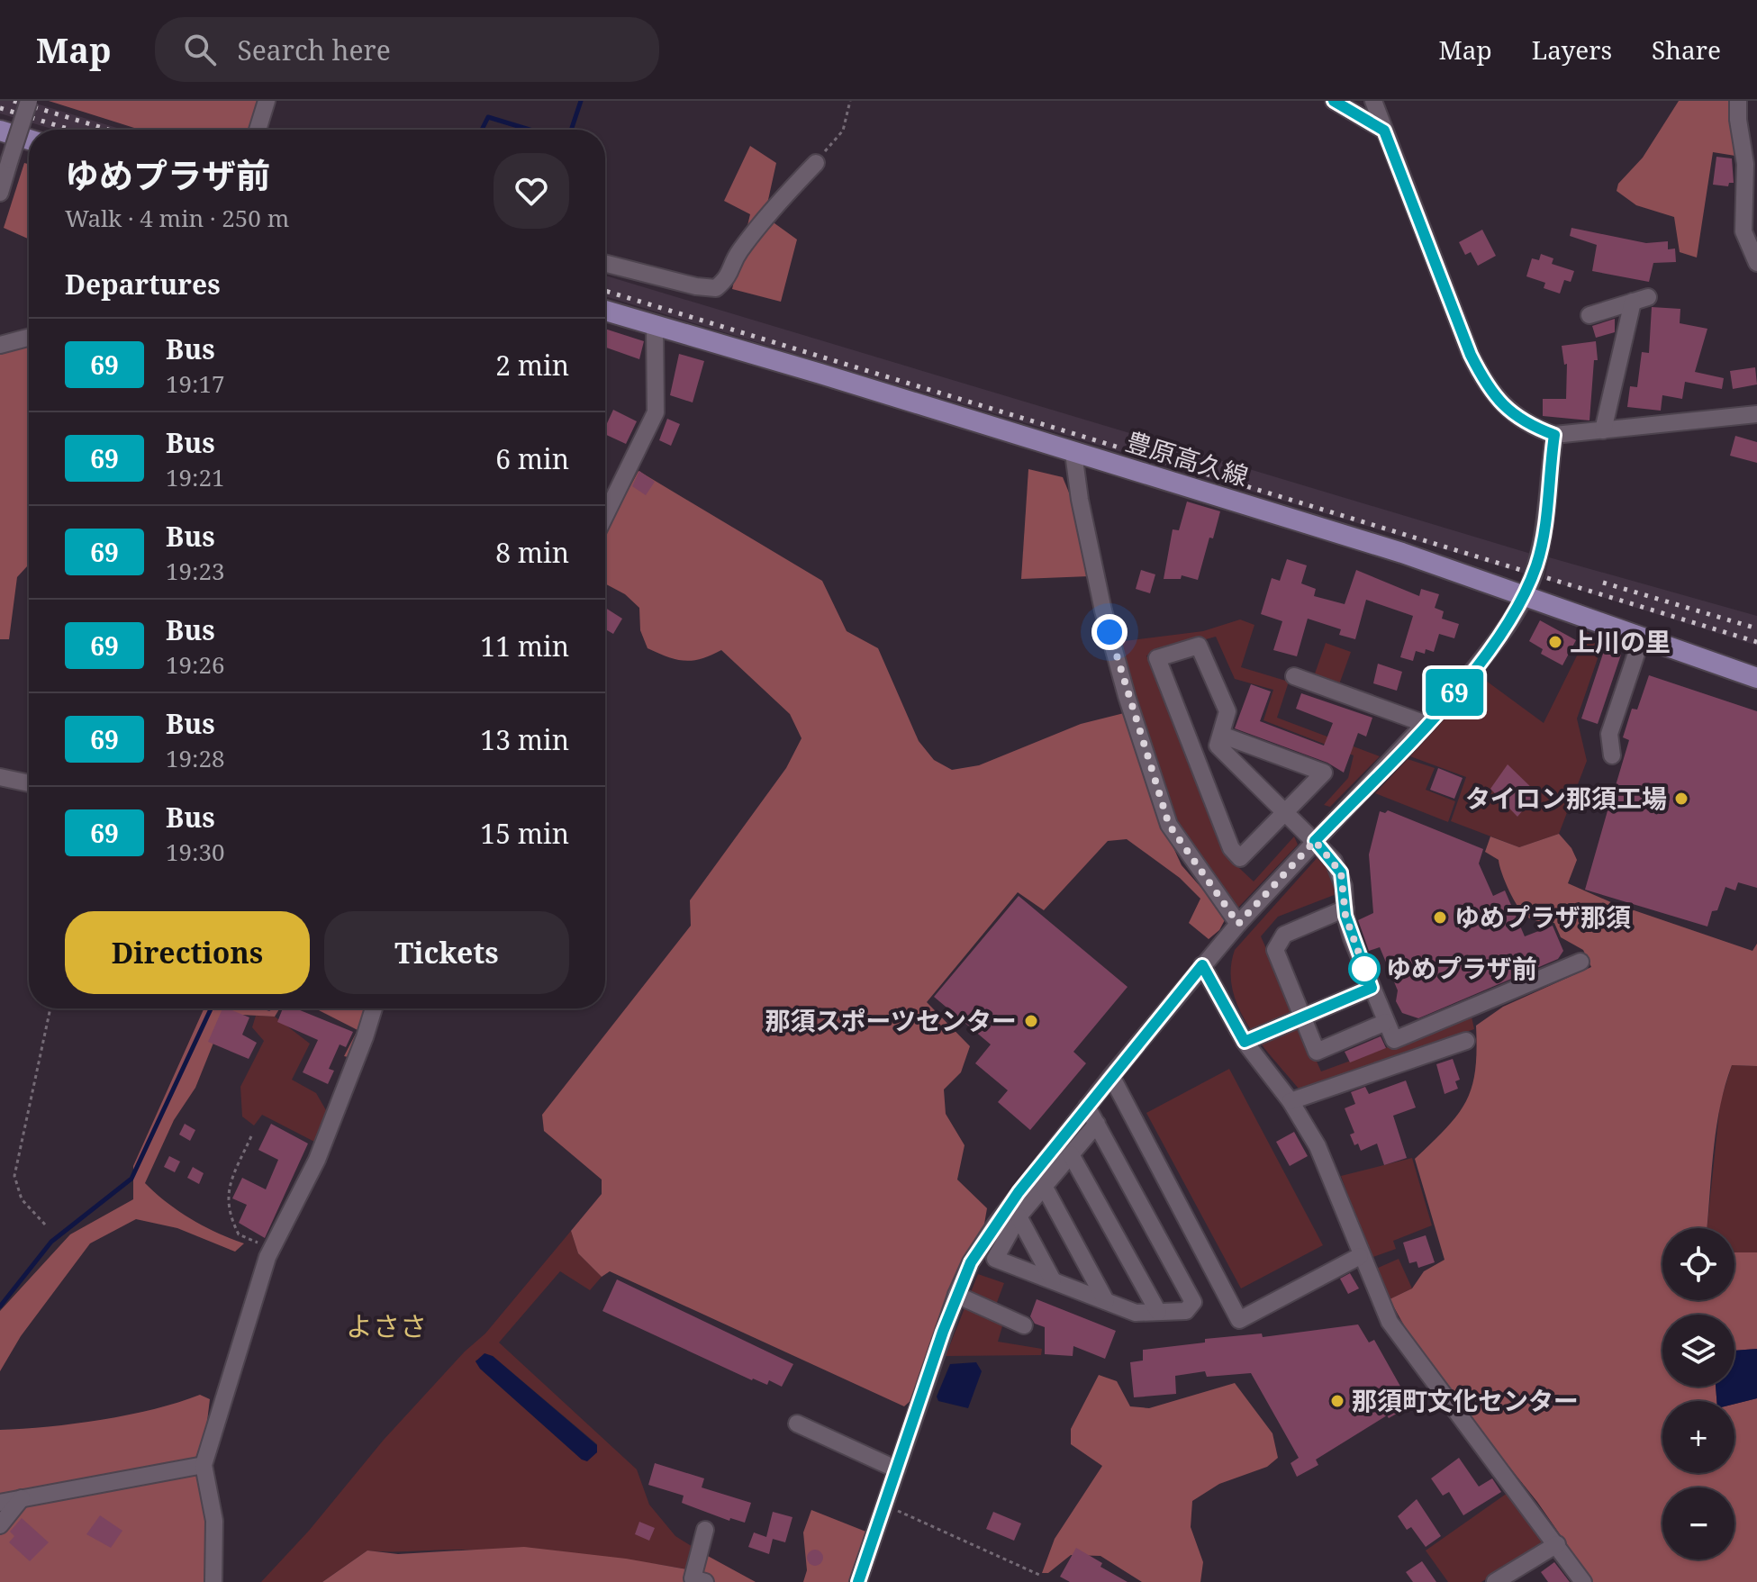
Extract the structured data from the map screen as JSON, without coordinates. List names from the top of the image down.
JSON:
{
  "streets": {
    "main road": ["豊原高久線"]
  },
  "districts": ["よささ"],
  "places": [
    "上川の里",
    "タイロン那須工場",
    "ゆめプラザ那須",
    "ゆめプラザ前",
    "那須スポーツセンター",
    "那須町文化センター"
  ],
  "lines": ["bus line 69"],
  "page": {
    "header": "Map",
    "search": "Search here",
    "nav": ["Map", "Layers", "Share"],
    "on_map": "69",
    "heading": [
      ["ゆめプラザ前", "Walk · 4 min · 250 m"],
      "Departures"
    ],
    "list": [
      {
        "mark": "69",
        "name": "Bus",
        "note": "19:17",
        "value": "2 min"
      },
      {
        "mark": "69",
        "name": "Bus",
        "note": "19:21",
        "value": "6 min"
      },
      {
        "mark": "69",
        "name": "Bus",
        "note": "19:23",
        "value": "8 min"
      },
      {
        "mark": "69",
        "name": "Bus",
        "note": "19:26",
        "value": "11 min"
      },
      {
        "mark": "69",
        "name": "Bus",
        "note": "19:28",
        "value": "13 min"
      },
      {
        "mark": "69",
        "name": "Bus",
        "note": "19:30",
        "value": "15 min"
      }
    ],
    "buttons": ["Directions", "Tickets"],
    "map_buttons": ["+", "−"]
  }
}
